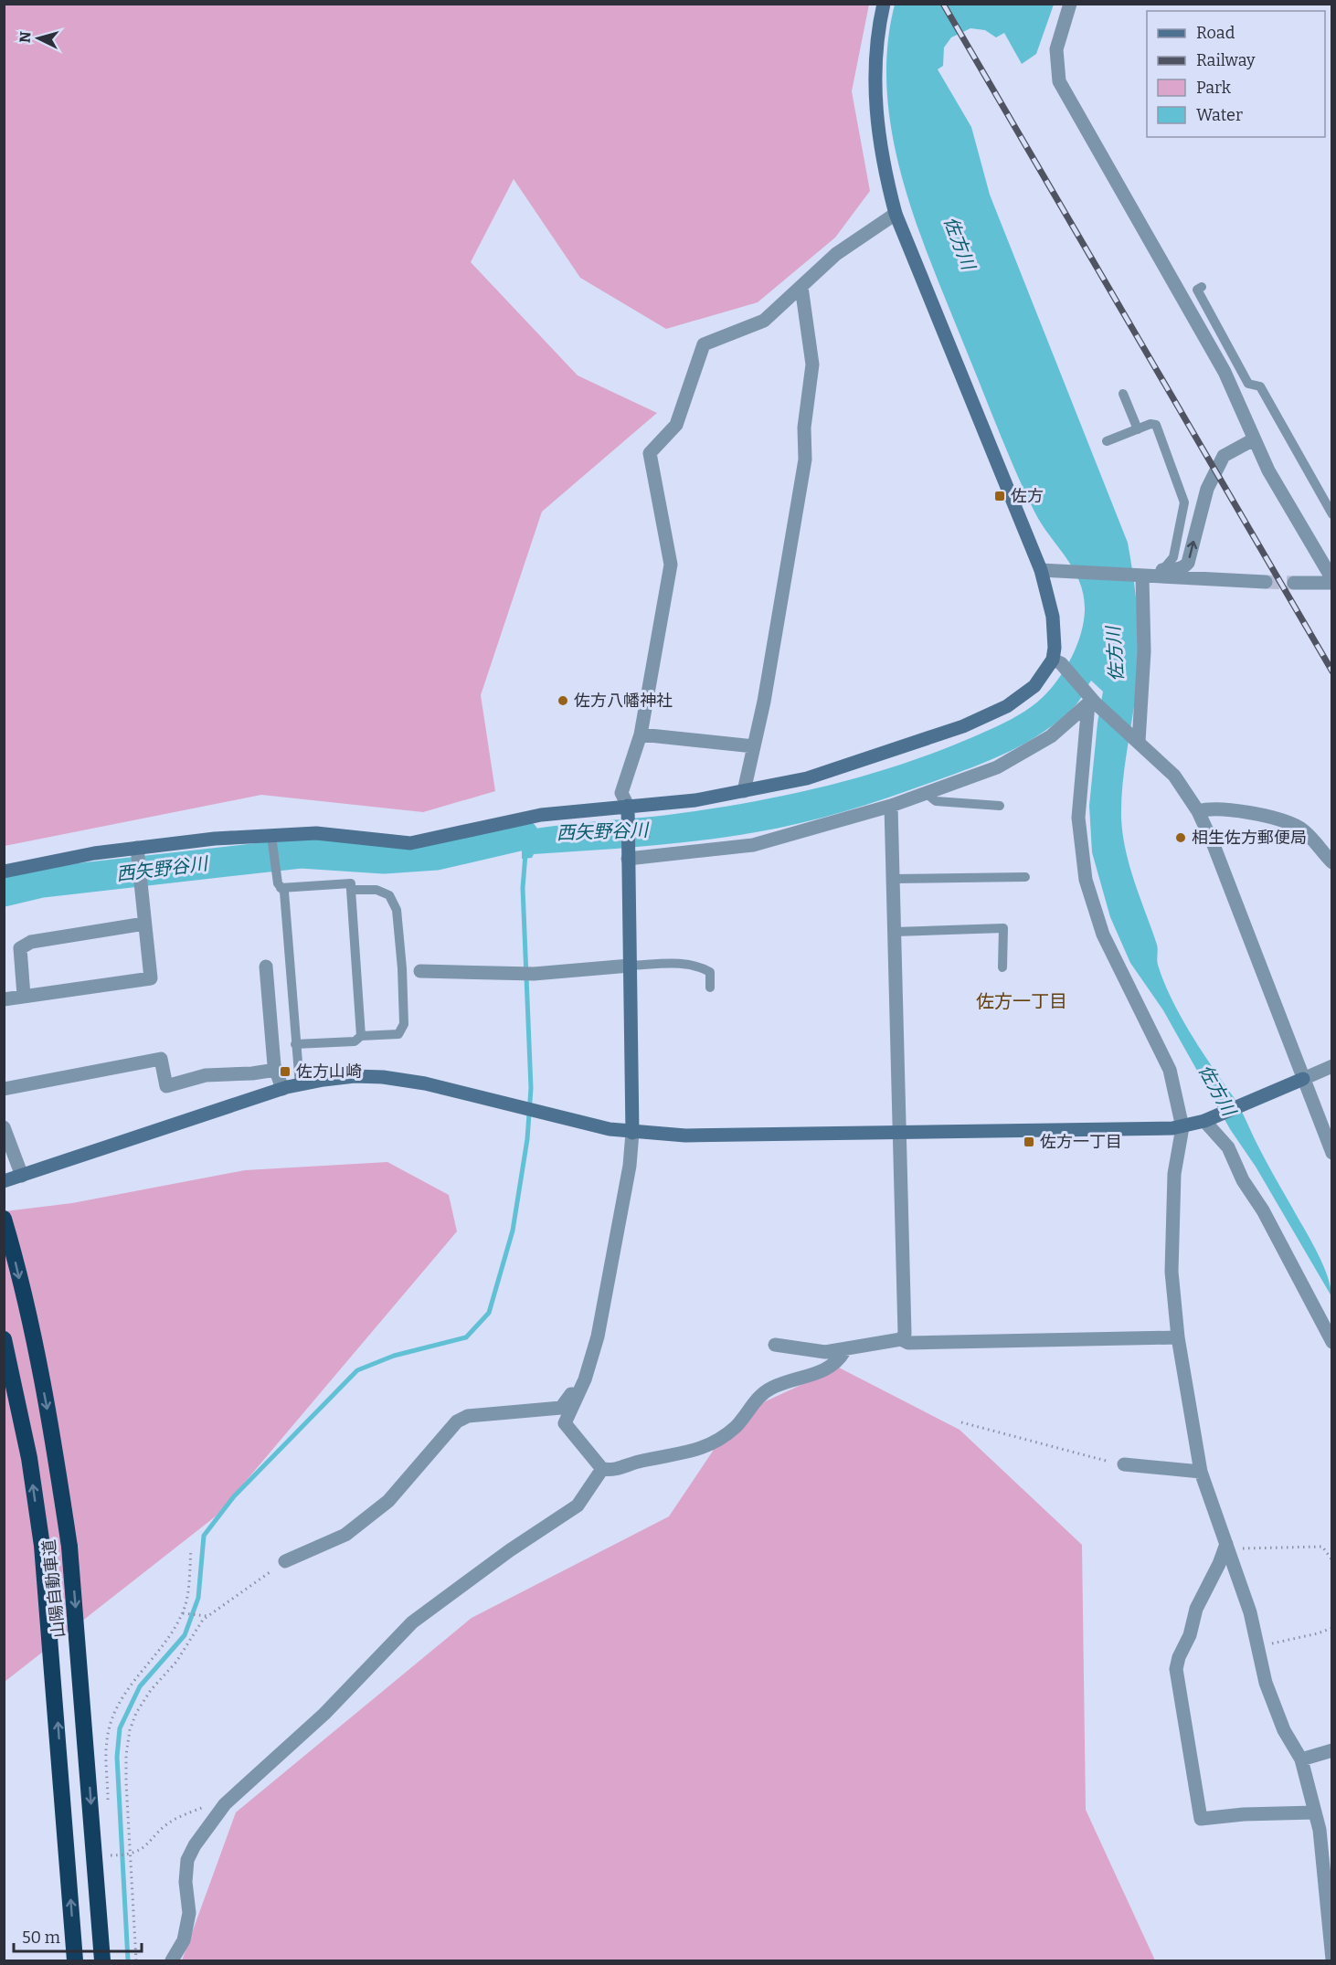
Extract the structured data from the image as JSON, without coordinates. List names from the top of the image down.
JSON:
{
  "streets": {
    "highway": ["山陽自動車道"]
  },
  "districts": ["佐方一丁目"],
  "water": ["佐方川", "西矢野谷川"],
  "places": {
    "transit": ["佐方", "佐方山崎", "佐方一丁目"],
    "other": ["佐方八幡神社", "相生佐方郵便局"]
  },
  "legend": [
    "Road",
    "Railway",
    "Park",
    "Water"
  ],
  "scale_bar": "50 m",
  "north": "left"
}
